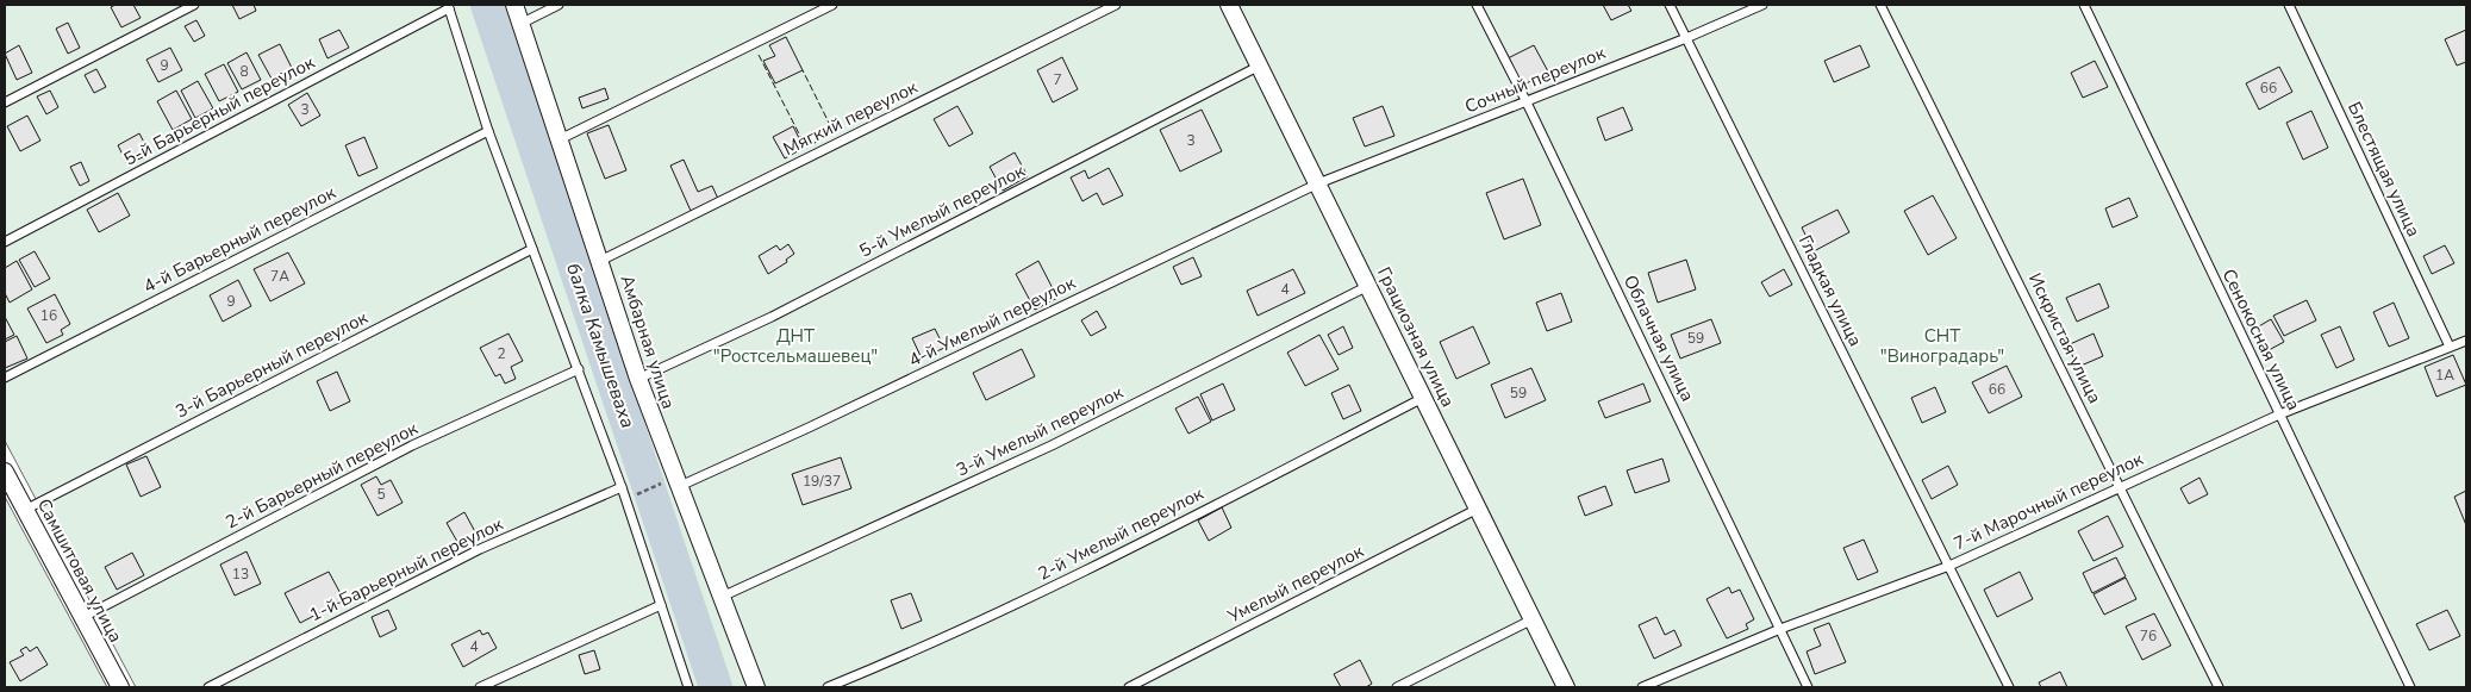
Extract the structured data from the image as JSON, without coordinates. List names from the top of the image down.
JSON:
{
  "streets": {
    "street": ["Грациозная улица", "Амбарная улица", "Самшитовая улица"],
    "lane": [
      "Сочный переулок",
      "5-й Барьерный переулок",
      "Мягкий переулок",
      "Блестящая улица",
      "5-й Умелый переулок",
      "4-й Барьерный переулок",
      "Гладкая улица",
      "4-й Умелый переулок",
      "Облачная улица",
      "Искристая улица",
      "Сенокосная улица",
      "3-й Барьерный переулок",
      "3-й Умелый переулок",
      "2-й Барьерный переулок",
      "7-й Марочный переулок",
      "2-й Умелый переулок",
      "1-й Барьерный переулок",
      "Умелый переулок"
    ]
  },
  "crossings": [
    ["Сочный переулок", "Гладкая улица"],
    ["Сочный переулок", "4-й Умелый переулок"],
    ["Сочный переулок", "Грациозная улица"],
    ["Сочный переулок", "Облачная улица"],
    ["Мягкий переулок", "Амбарная улица"],
    ["Блестящая улица", "7-й Марочный переулок"],
    ["5-й Умелый переулок", "Грациозная улица"],
    ["5-й Умелый переулок", "Амбарная улица"],
    ["Гладкая улица", "7-й Марочный переулок"],
    ["4-й Умелый переулок", "Грациозная улица"],
    ["4-й Умелый переулок", "Амбарная улица"],
    ["Грациозная улица", "3-й Умелый переулок"],
    ["Грациозная улица", "2-й Умелый переулок"],
    ["Грациозная улица", "Умелый переулок"],
    ["Облачная улица", "7-й Марочный переулок"],
    ["Искристая улица", "7-й Марочный переулок"],
    ["Сенокосная улица", "7-й Марочный переулок"],
    ["Амбарная улица", "3-й Умелый переулок"],
    ["3-й Барьерный переулок", "Самшитовая улица"],
    ["2-й Барьерный переулок", "Самшитовая улица"]
  ],
  "water": ["балка Камышеваха"],
  "parks": ["ДНТ \"Ростсельмашевец\"", "СНТ \"Виноградарь\""],
  "house_numbers": [
    "9",
    "8",
    "7",
    "66",
    "3",
    "3",
    "7А",
    "4",
    "9",
    "16",
    "59",
    "2",
    "1А",
    "66",
    "59",
    "19/37",
    "5",
    "13",
    "76",
    "4"
  ]
}
